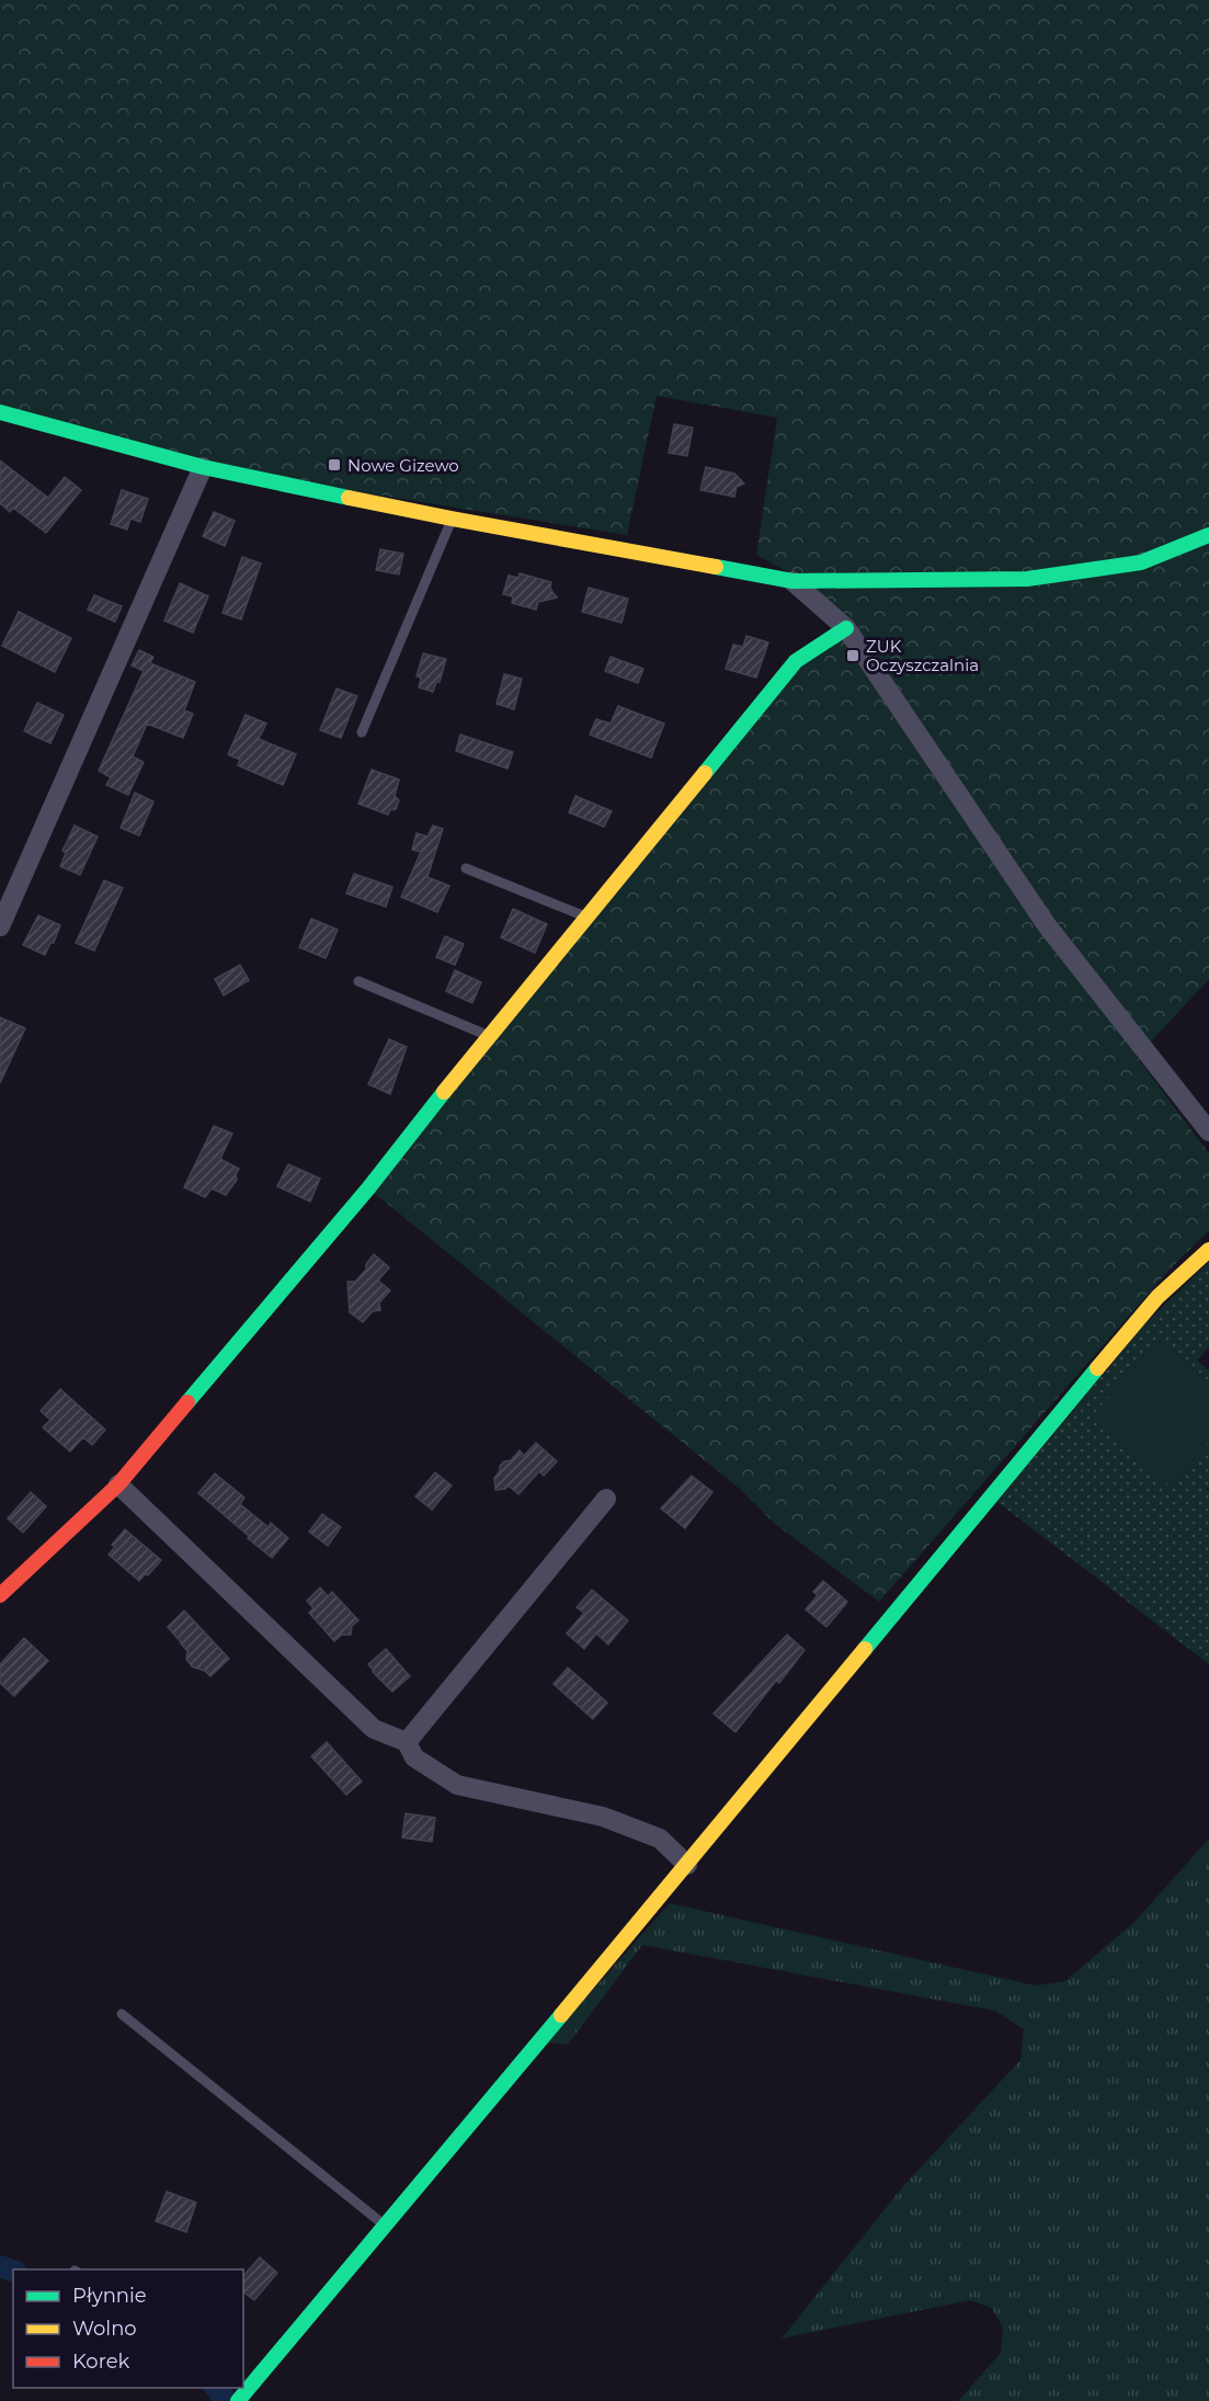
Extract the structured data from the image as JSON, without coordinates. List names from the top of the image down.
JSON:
{
  "places": {
    "transit": ["Nowe Gizewo", "ZUK Oczyszczalnia"]
  },
  "legend": ["Płynnie", "Wolno", "Korek"]
}
